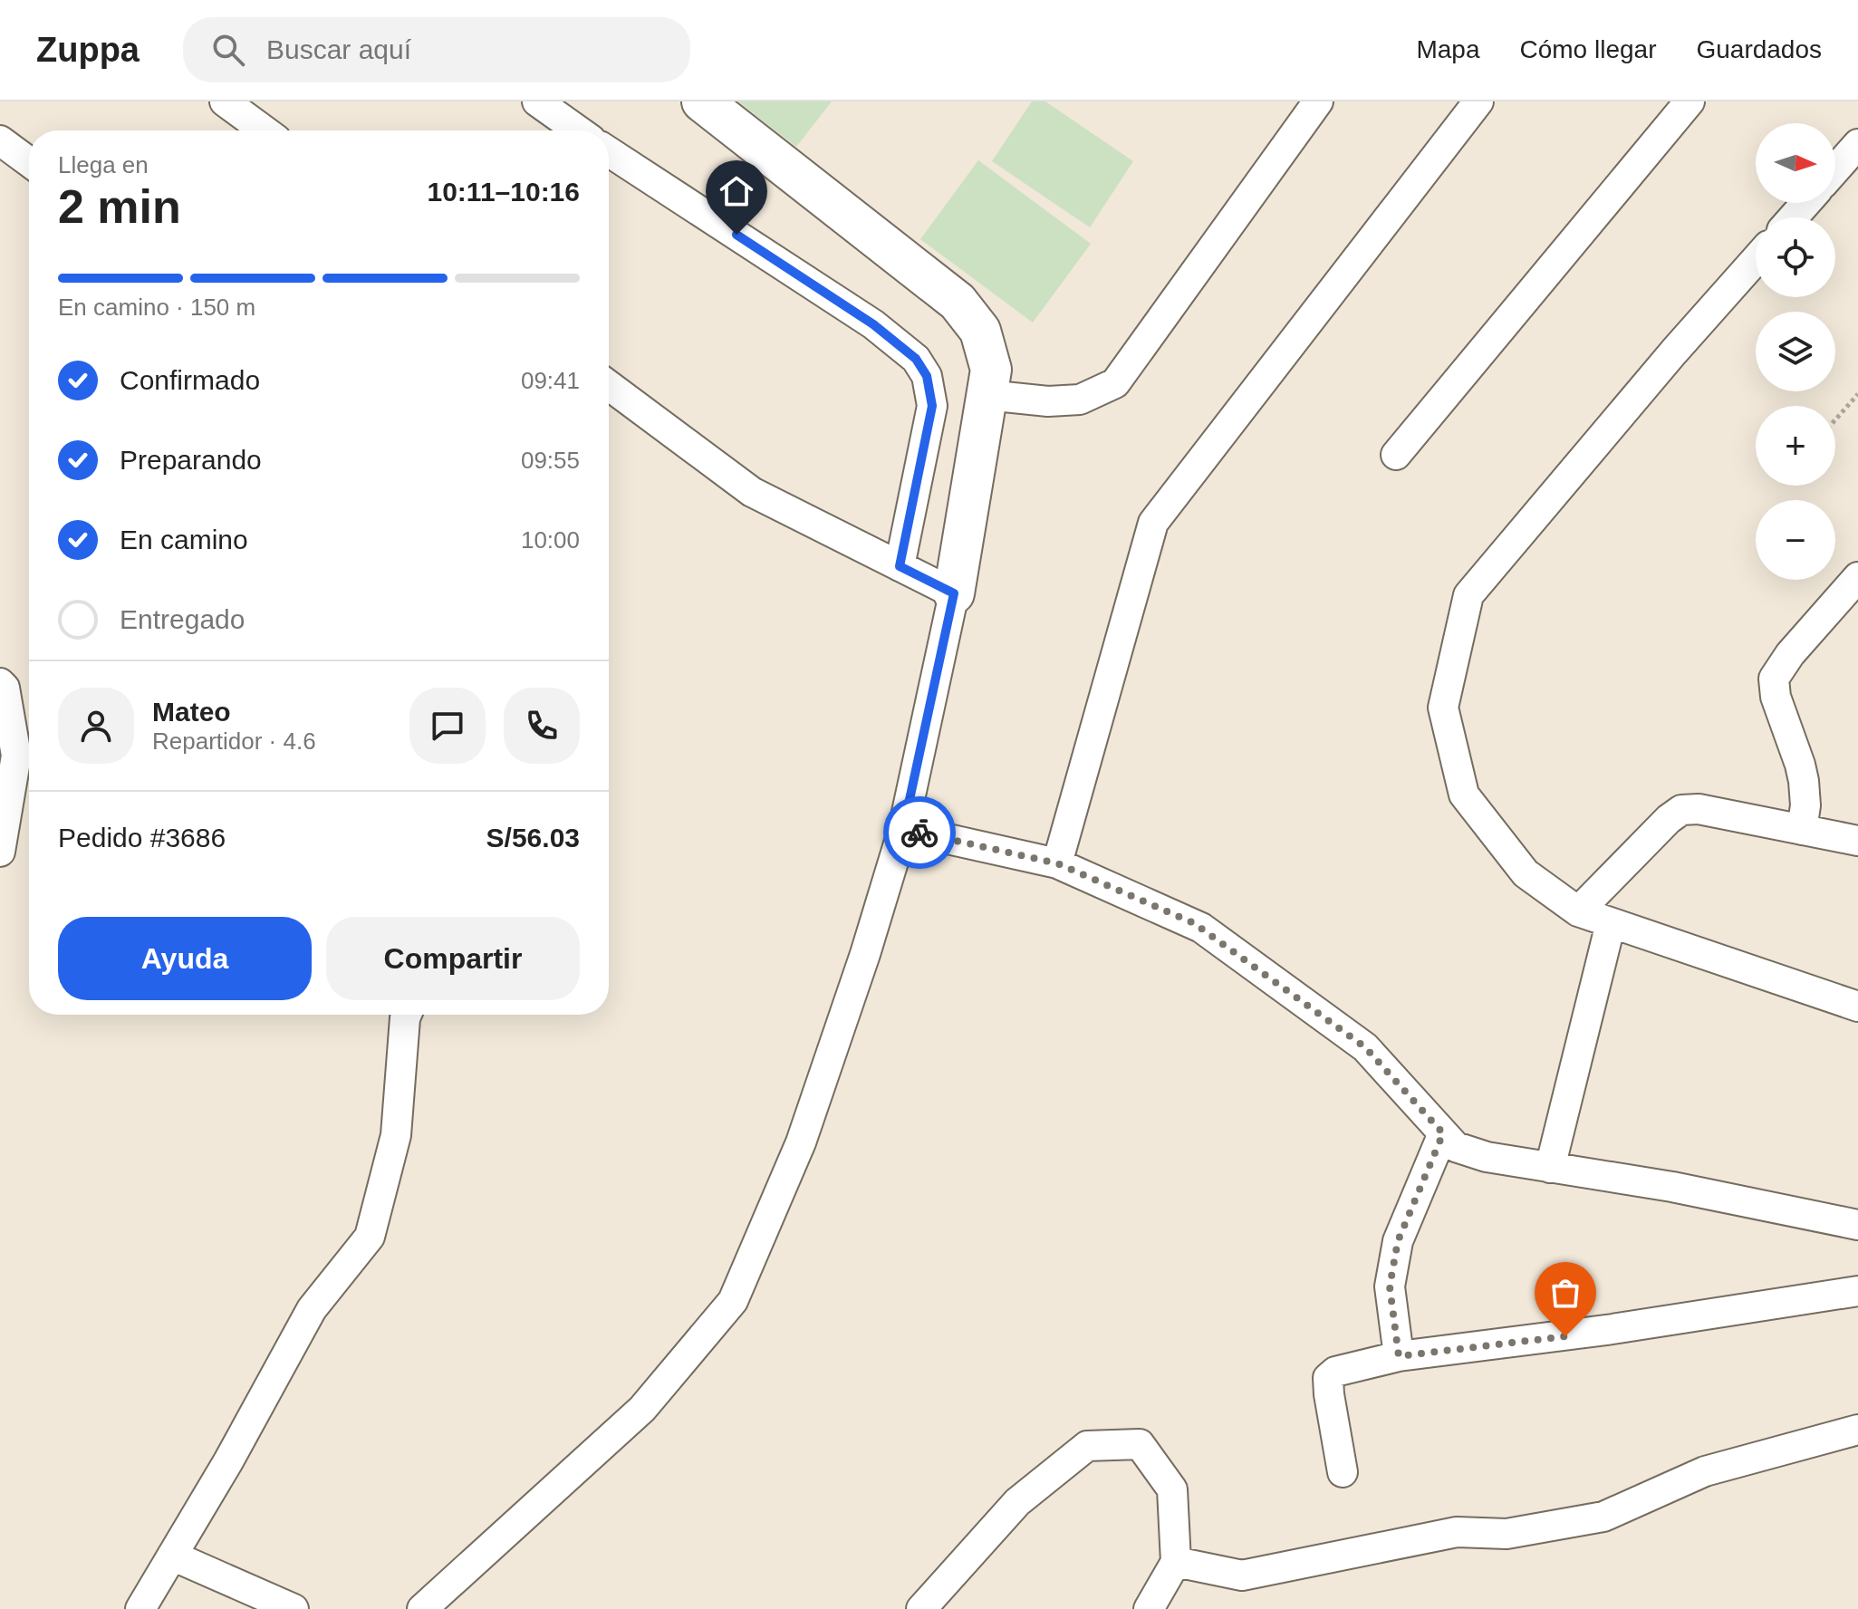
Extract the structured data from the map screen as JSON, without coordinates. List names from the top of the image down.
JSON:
{
  "north": "right",
  "page": {
    "header": "Zuppa",
    "search": "Buscar aquí",
    "nav": ["Mapa", "Cómo llegar", "Guardados"],
    "map_buttons": ["+", "−"],
    "heading": ["2 min", "Llega en", "10:11–10:16"],
    "panel": [
      "Mateo",
      "Repartidor · 4.6",
      "Pedido #3686",
      "S/56.03"
    ],
    "bar": "En camino · 150 m",
    "list": [
      ["Confirmado", "09:41"],
      ["Preparando", "09:55"],
      ["En camino", "10:00"],
      "Entregado"
    ],
    "buttons": ["Ayuda", "Compartir"]
  }
}
